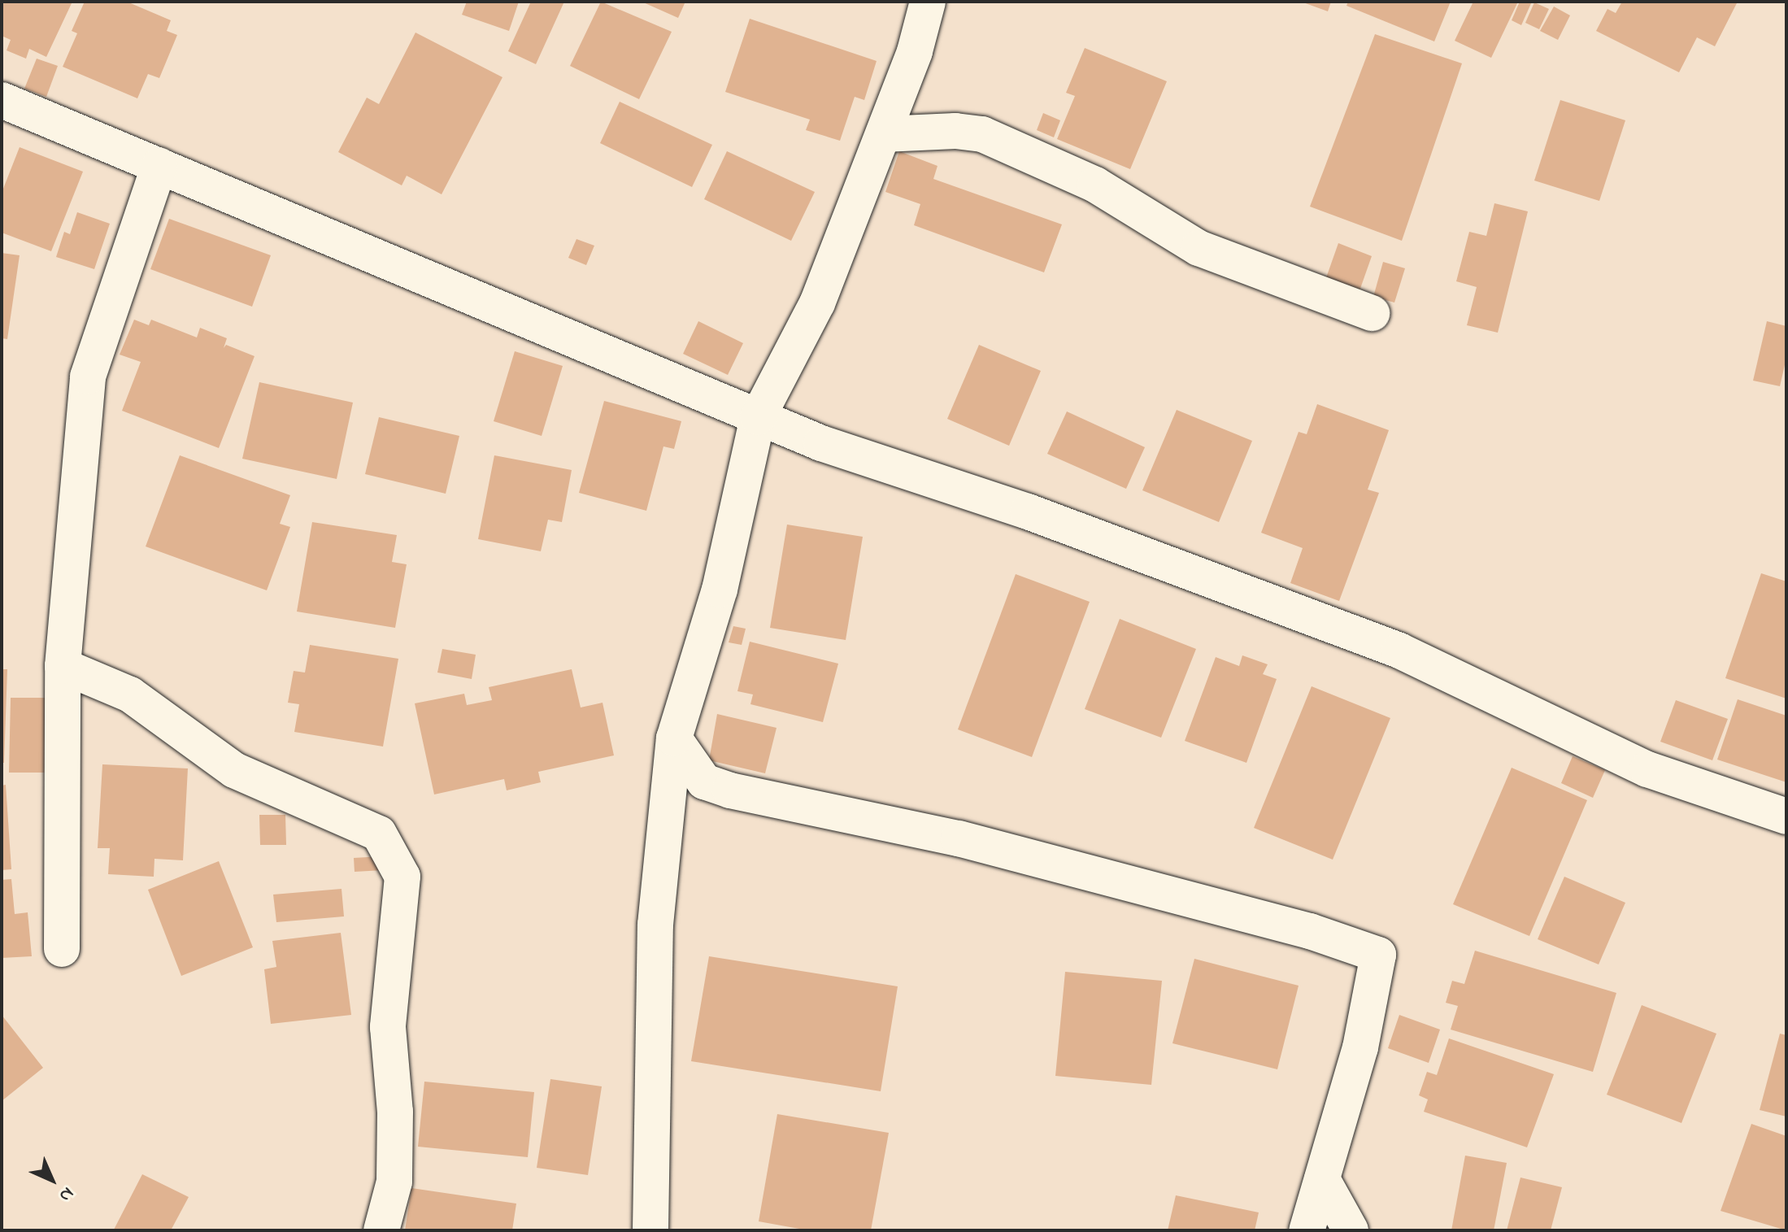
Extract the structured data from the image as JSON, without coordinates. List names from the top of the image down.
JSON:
{
  "north": "bottom right"
}
